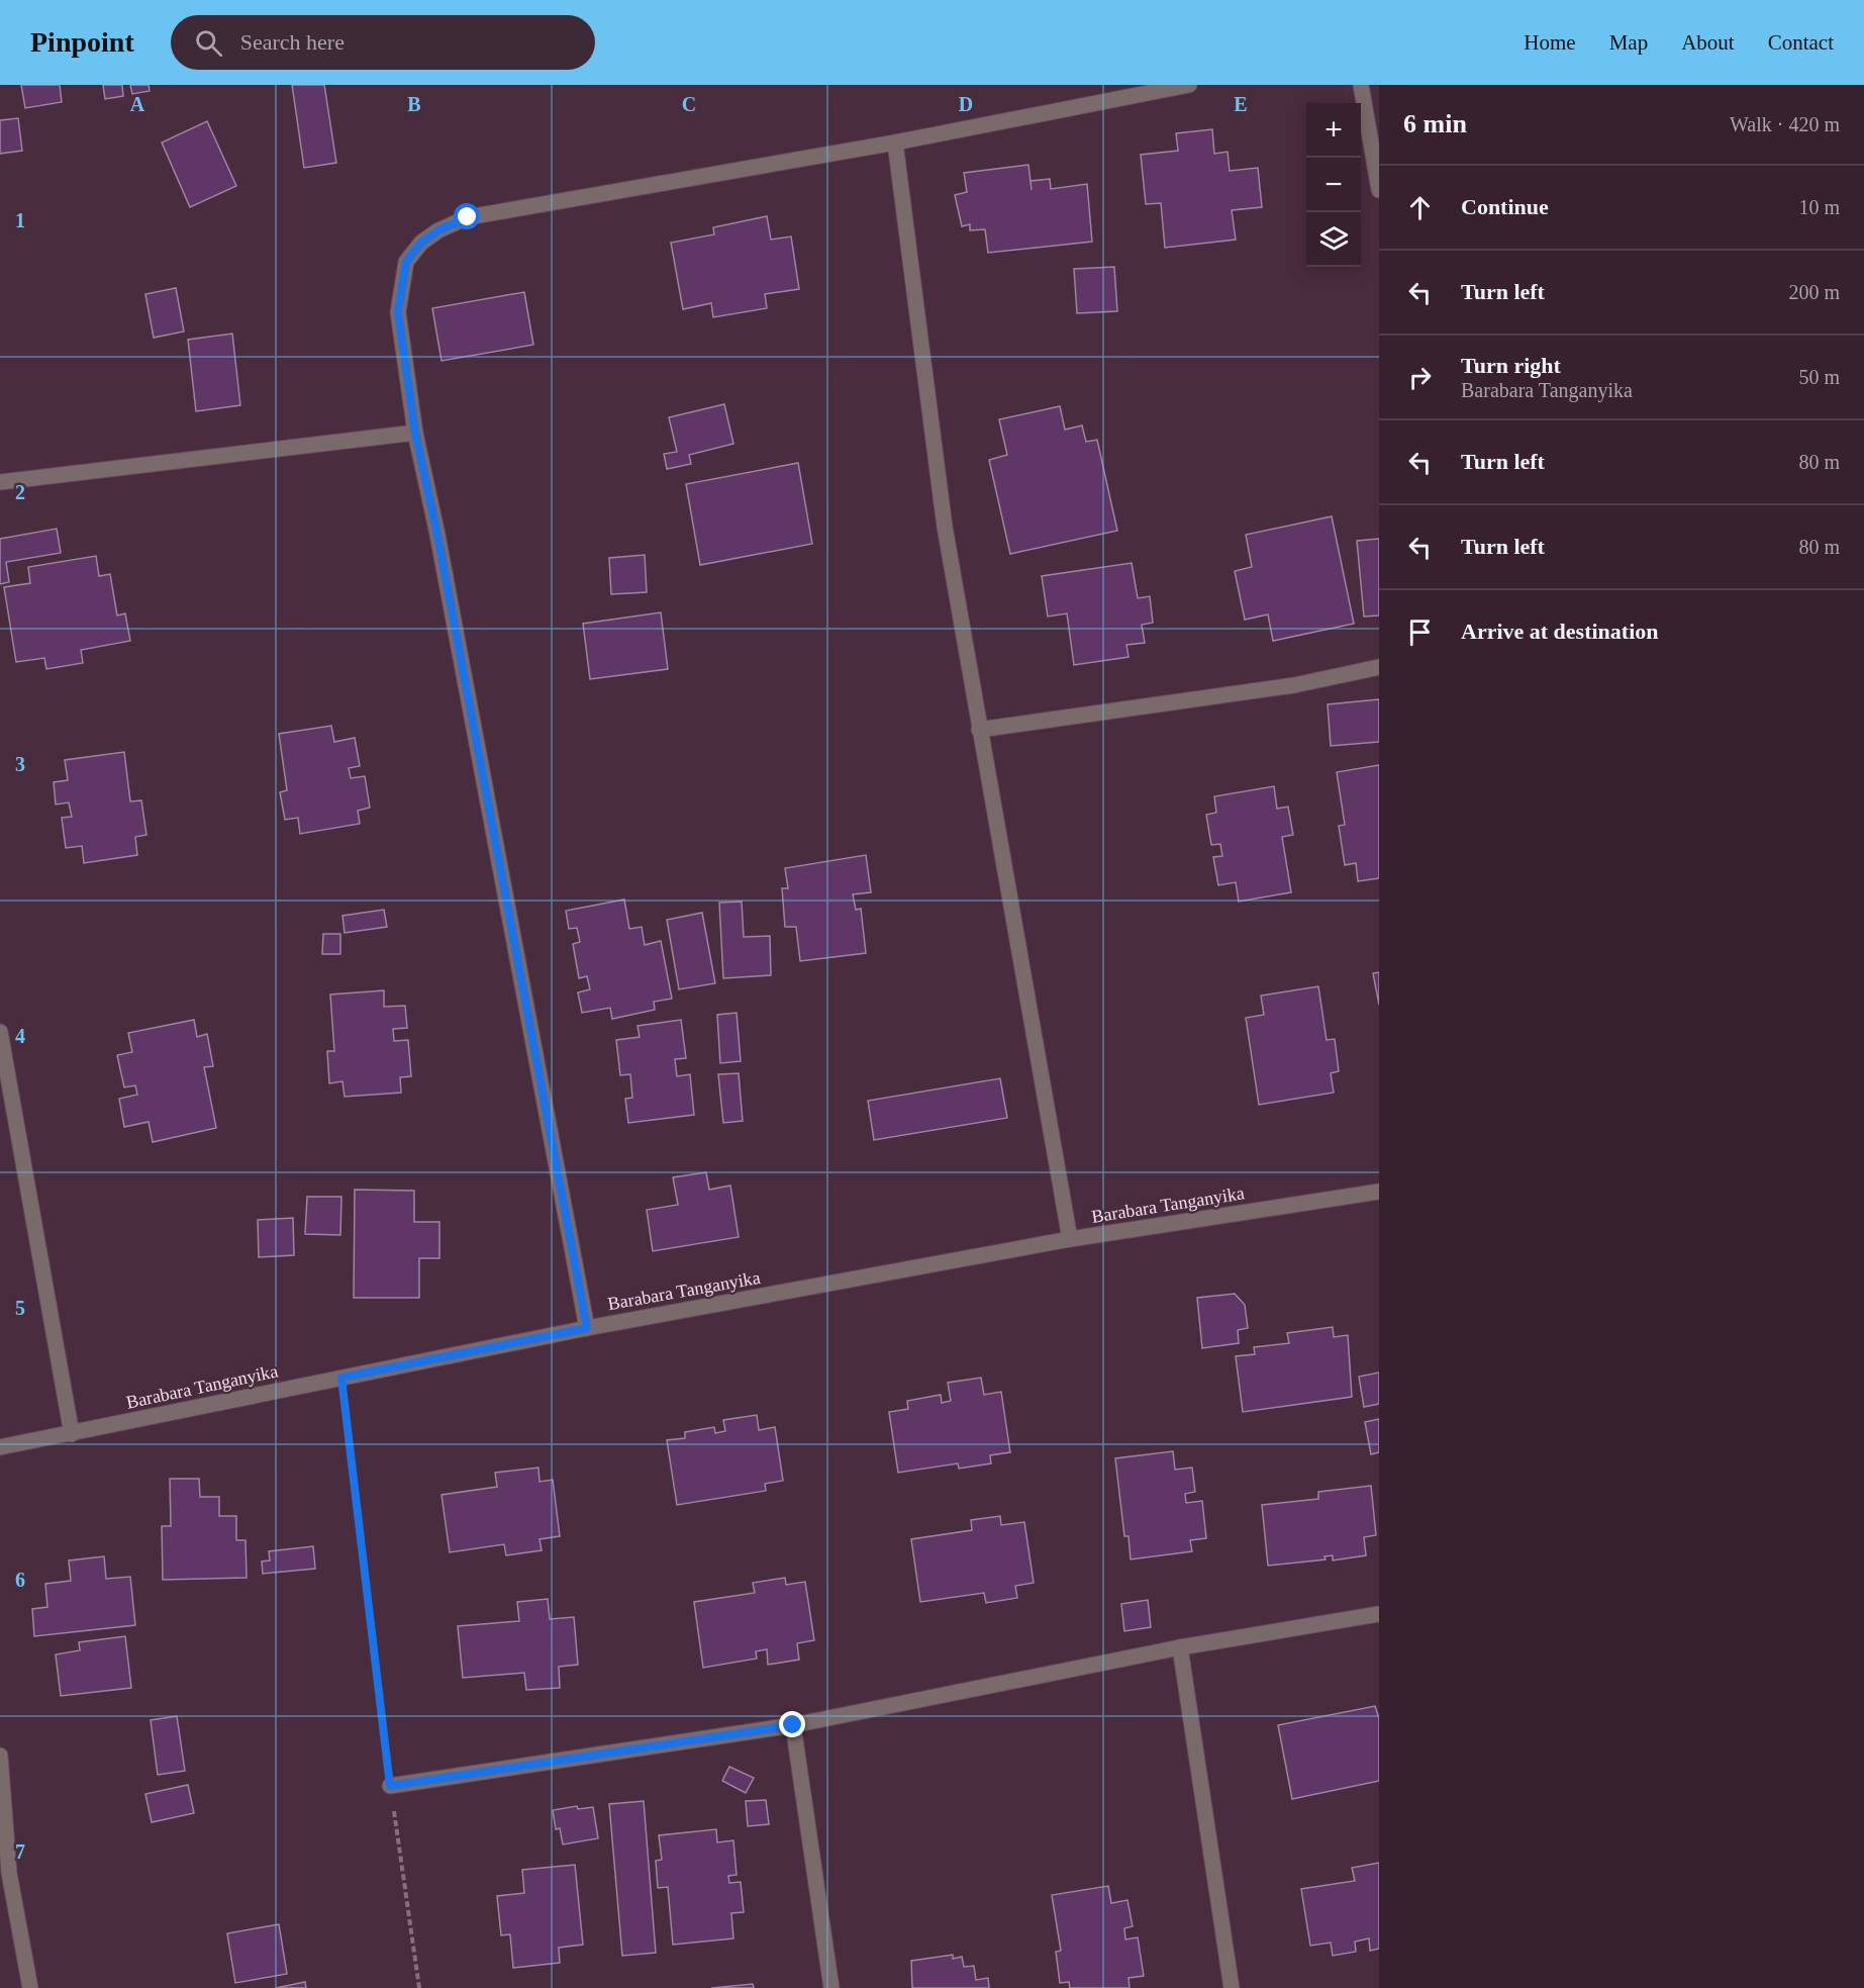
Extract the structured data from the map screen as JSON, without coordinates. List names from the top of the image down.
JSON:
{
  "streets": {
    "street": ["Barabara Tanganyika"]
  },
  "page": {
    "header": "Pinpoint",
    "search": "Search here",
    "nav": [
      "Home",
      "Map",
      "About",
      "Contact"
    ],
    "heading": ["6 min", "Walk · 420 m"],
    "map_buttons": ["+", "−"],
    "list": [
      ["Continue", "10 m"],
      ["Turn left", "200 m"],
      ["Turn right", "Barabara Tanganyika", "50 m"],
      ["Turn left", "80 m"],
      ["Turn left", "80 m"],
      "Arrive at destination"
    ]
  },
  "grid": {
    "columns": [
      "A",
      "B",
      "C",
      "D",
      "E"
    ],
    "rows": [
      "1",
      "2",
      "3",
      "4",
      "5",
      "6",
      "7"
    ]
  }
}
